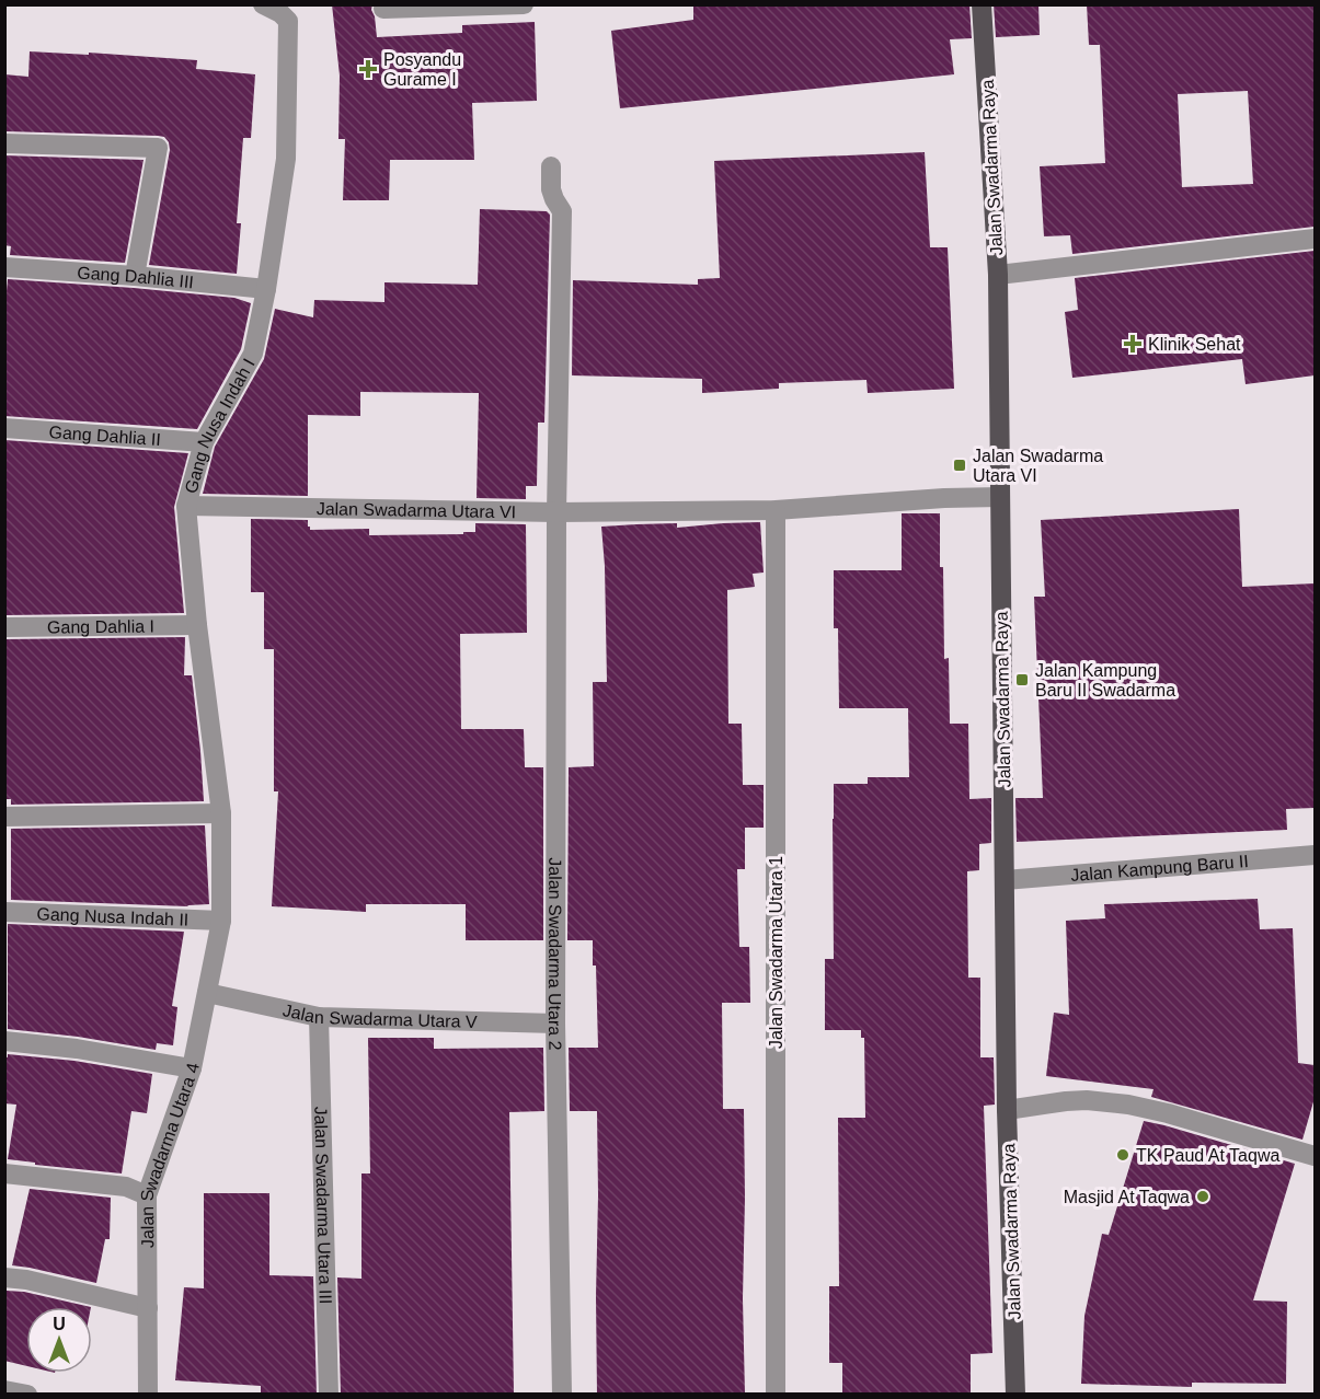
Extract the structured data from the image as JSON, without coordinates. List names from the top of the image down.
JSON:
{
  "streets": {
    "main road": ["Jalan Swadarma Raya"],
    "street": [
      "Gang Dahlia III",
      "Gang Nusa Indah I",
      "Gang Dahlia II",
      "Jalan Swadarma Utara VI",
      "Gang Dahlia I",
      "Jalan Kampung Baru II",
      "Gang Nusa Indah II",
      "Jalan Swadarma Utara 1",
      "Jalan Swadarma Utara 2",
      "Jalan Swadarma Utara V",
      "Jalan Swadarma Utara 4",
      "Jalan Swadarma Utara III"
    ]
  },
  "crossings": [
    ["Jalan Swadarma Raya", "Jalan Swadarma Utara VI"],
    ["Jalan Swadarma Raya", "Jalan Kampung Baru II"],
    ["Gang Dahlia III", "Gang Nusa Indah I"],
    ["Gang Nusa Indah I", "Gang Dahlia II"],
    ["Gang Nusa Indah I", "Jalan Swadarma Utara VI"],
    ["Gang Nusa Indah I", "Gang Dahlia I"],
    ["Gang Nusa Indah I", "Gang Nusa Indah II"],
    ["Gang Nusa Indah I", "Jalan Swadarma Utara 4"],
    ["Jalan Swadarma Utara VI", "Jalan Swadarma Utara 1"],
    ["Jalan Swadarma Utara VI", "Jalan Swadarma Utara 2"],
    ["Gang Nusa Indah II", "Jalan Swadarma Utara 4"],
    ["Jalan Swadarma Utara 2", "Jalan Swadarma Utara V"],
    ["Jalan Swadarma Utara V", "Jalan Swadarma Utara 4"],
    ["Jalan Swadarma Utara V", "Jalan Swadarma Utara III"]
  ],
  "places": {
    "health": ["Posyandu Gurame I", "Klinik Sehat"],
    "transit": ["Jalan Swadarma Utara VI", "Jalan Kampung Baru II Swadarma"],
    "other": ["TK Paud At Taqwa", "Masjid At Taqwa"]
  },
  "north": "top"
}
